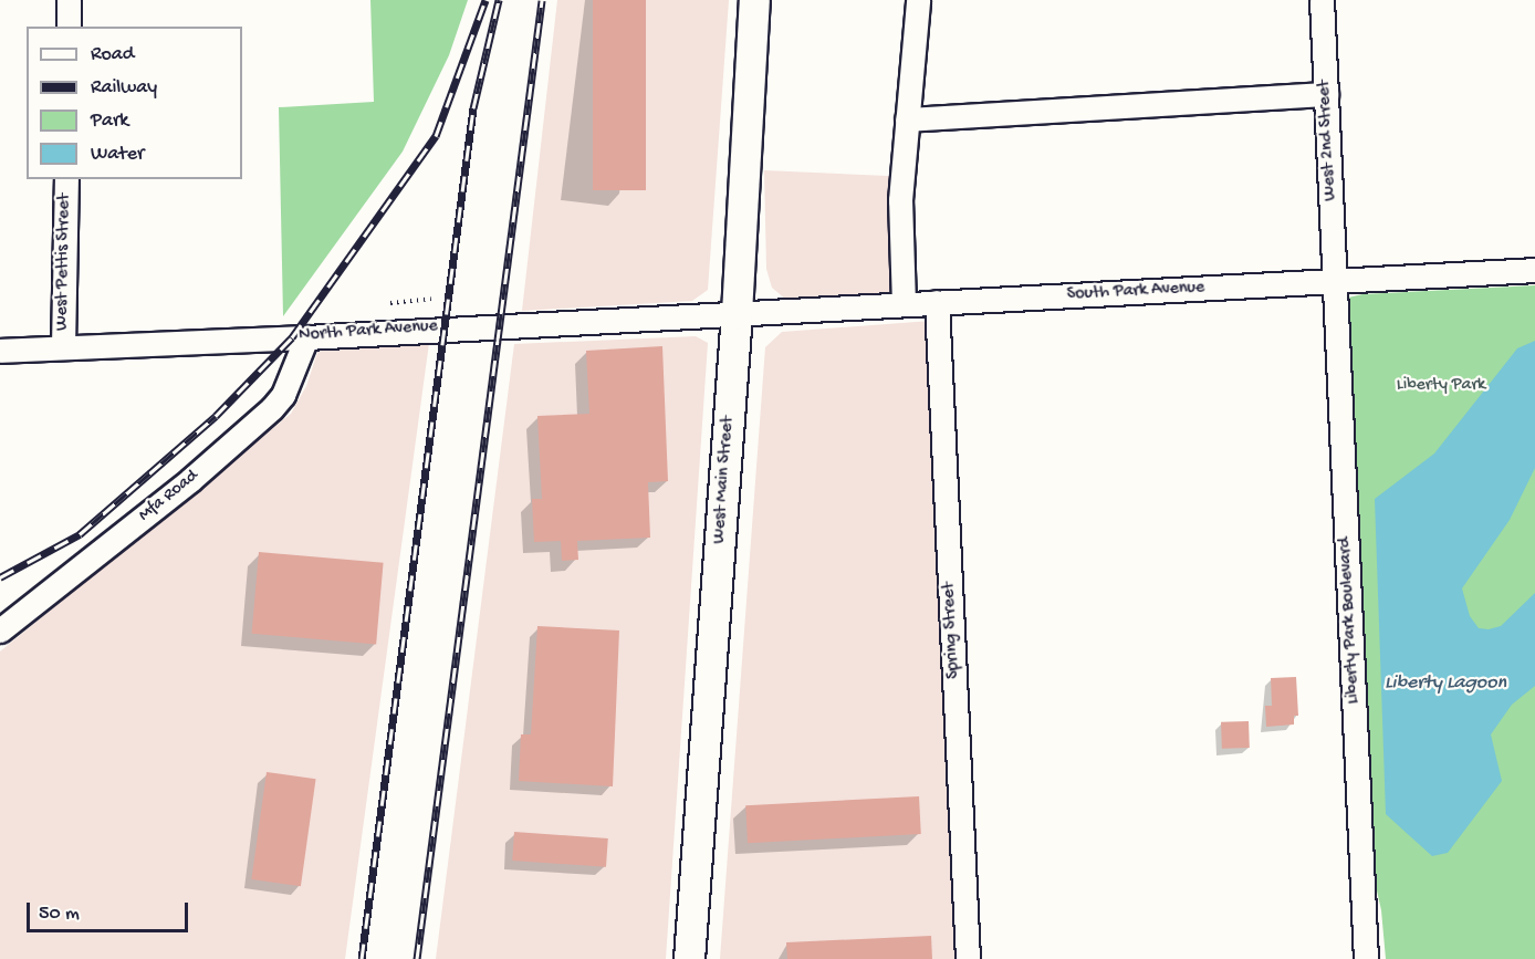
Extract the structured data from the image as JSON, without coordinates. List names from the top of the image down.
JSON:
{
  "streets": {
    "main road": ["West Main Street"],
    "street": [
      "West 2nd Street",
      "West Pettis Street",
      "South Park Avenue",
      "North Park Avenue",
      "Mfa Road",
      "Liberty Park Boulevard",
      "Spring Street"
    ]
  },
  "crossings": [
    ["West 2nd Street", "South Park Avenue"],
    ["West 2nd Street", "Liberty Park Boulevard"],
    ["West Pettis Street", "North Park Avenue"],
    ["South Park Avenue", "North Park Avenue"],
    ["South Park Avenue", "West Main Street"],
    ["South Park Avenue", "Liberty Park Boulevard"],
    ["South Park Avenue", "Spring Street"],
    ["North Park Avenue", "West Main Street"],
    ["North Park Avenue", "Mfa Road"]
  ],
  "water": ["Liberty Lagoon"],
  "parks": ["Liberty Park"],
  "legend": [
    "Road",
    "Railway",
    "Park",
    "Water"
  ],
  "scale_bar": "50 m"
}
